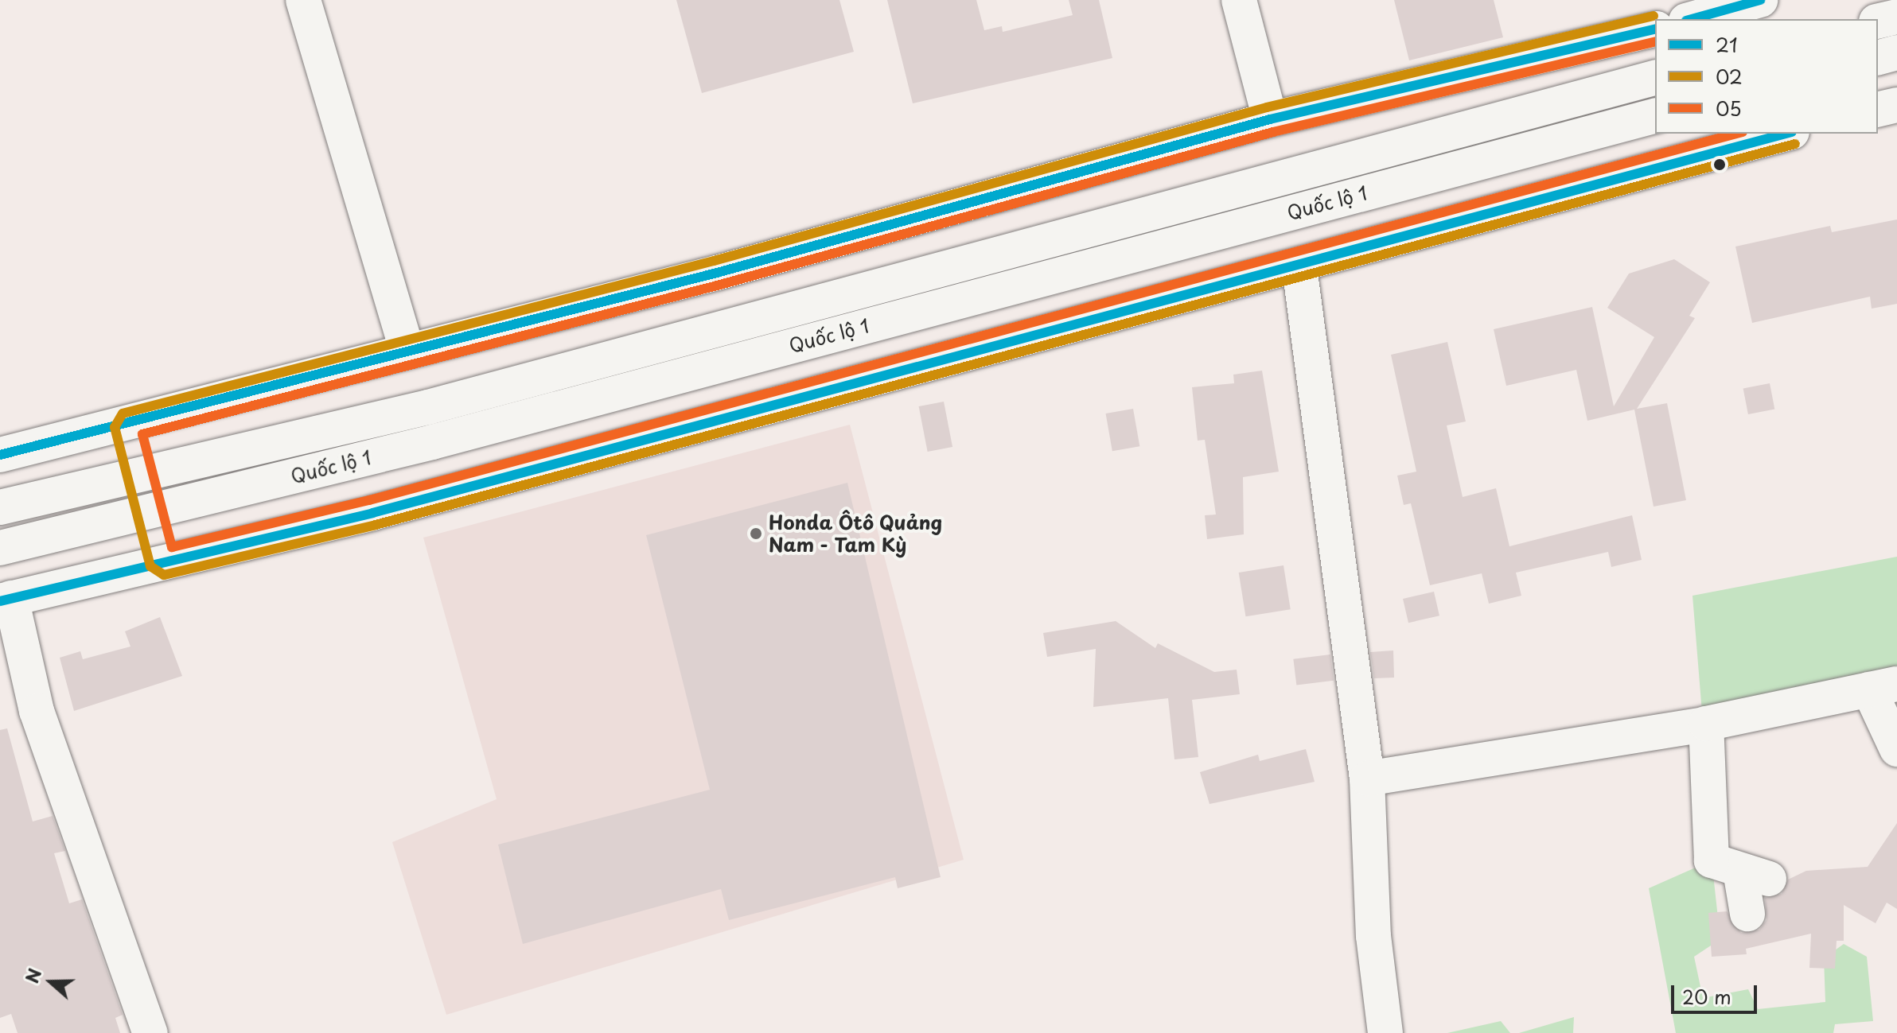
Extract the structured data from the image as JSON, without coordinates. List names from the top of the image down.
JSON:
{
  "streets": {
    "main road": ["Quốc lộ 1"]
  },
  "places": ["Honda Ôtô Quảng Nam - Tam Kỳ"],
  "lines": ["transit line 21", "transit line 02", "transit line 05"],
  "legend": ["21", "02", "05"],
  "scale_bar": "20 m",
  "north": "left"
}
